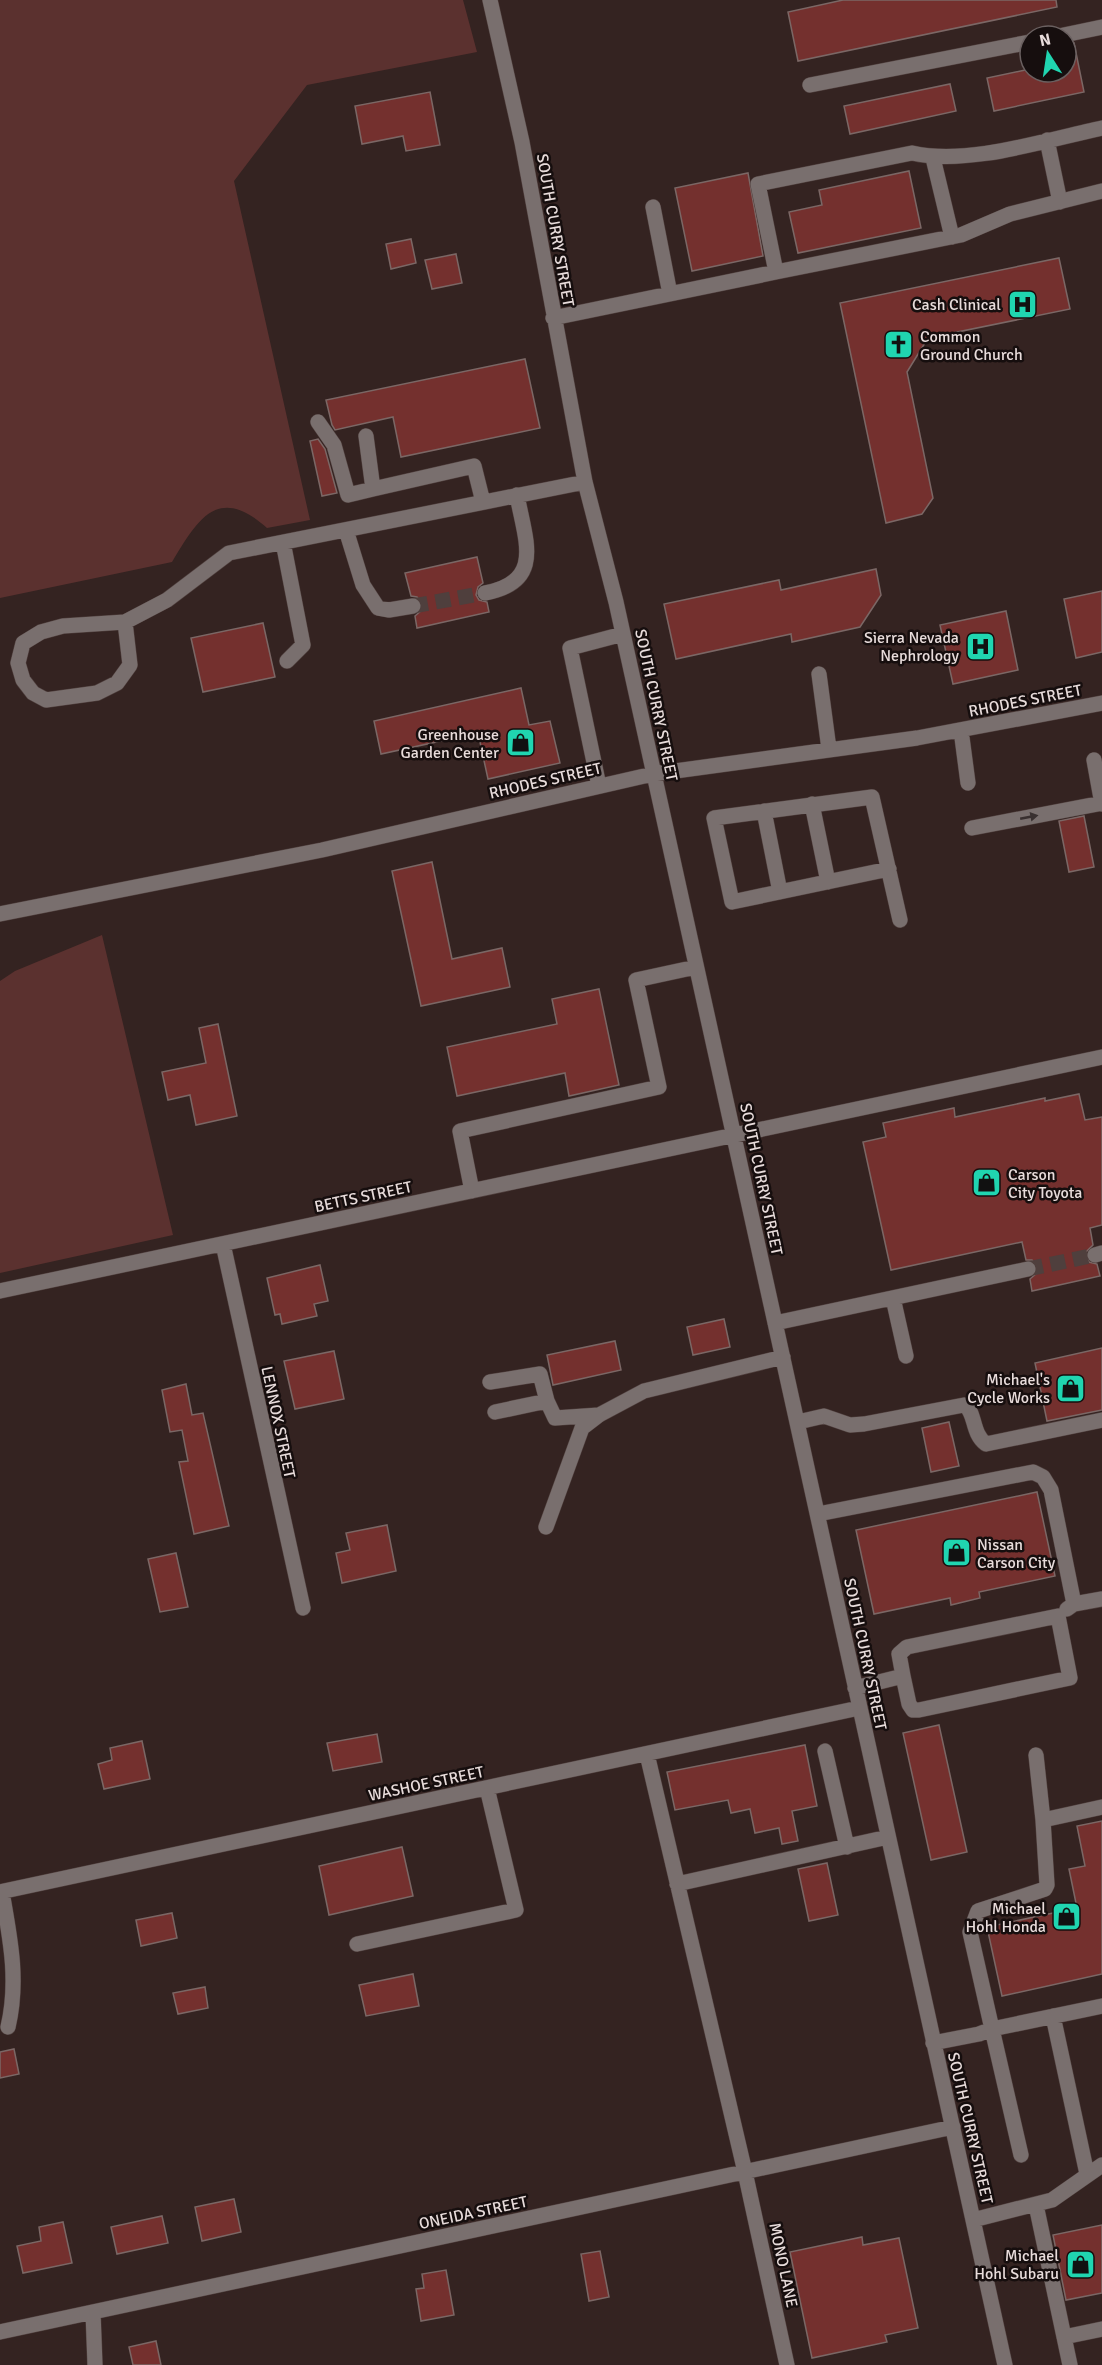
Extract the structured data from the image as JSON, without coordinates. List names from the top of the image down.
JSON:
{
  "streets": {
    "street": [
      "SOUTH CURRY STREET",
      "RHODES STREET",
      "BETTS STREET",
      "LENNOX STREET",
      "WASHOE STREET",
      "ONEIDA STREET",
      "MONO LANE"
    ]
  },
  "crossings": [
    ["SOUTH CURRY STREET", "RHODES STREET"],
    ["SOUTH CURRY STREET", "BETTS STREET"],
    ["SOUTH CURRY STREET", "WASHOE STREET"],
    ["SOUTH CURRY STREET", "ONEIDA STREET"],
    ["BETTS STREET", "LENNOX STREET"],
    ["WASHOE STREET", "MONO LANE"],
    ["ONEIDA STREET", "MONO LANE"]
  ],
  "places": {
    "hospital": ["Cash Clinical", "Sierra Nevada Nephrology"],
    "church": ["Common Ground Church"],
    "shop": [
      "Greenhouse Garden Center",
      "Carson City Toyota",
      "Michael's Cycle Works",
      "Nissan Carson City",
      "Michael Hohl Honda",
      "Michael Hohl Subaru"
    ]
  },
  "north": "top"
}
